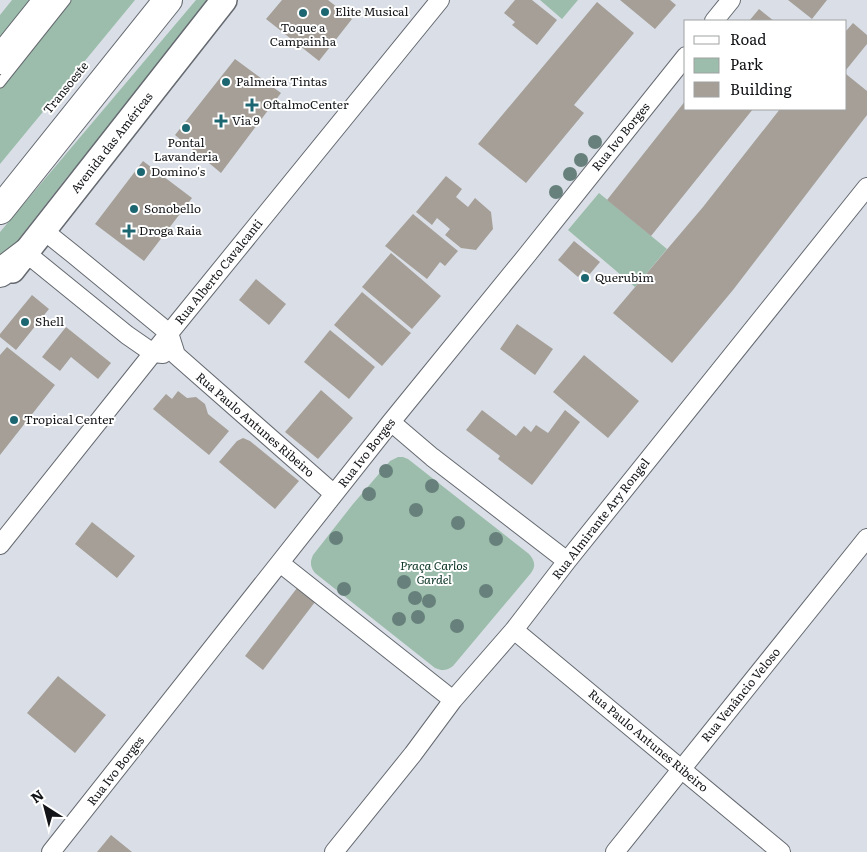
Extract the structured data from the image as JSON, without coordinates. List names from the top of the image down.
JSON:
{
  "streets": {
    "main road": ["Avenida das Américas"],
    "street": [
      "Rua Ivo Borges",
      "Rua Alberto Cavalcanti",
      "Rua Paulo Antunes Ribeiro",
      "Rua Almirante Ary Rongel",
      "Rua Venâncio Veloso"
    ]
  },
  "crossings": [
    ["Rua Ivo Borges", "Rua Paulo Antunes Ribeiro"],
    ["Rua Paulo Antunes Ribeiro", "Rua Almirante Ary Rongel"],
    ["Rua Paulo Antunes Ribeiro", "Rua Venâncio Veloso"]
  ],
  "parks": ["Praça Carlos Gardel"],
  "places": {
    "other": [
      "Elite Musical",
      "Toque a Campainha",
      "Palmeira Tintas",
      "Pontal Lavanderia",
      "Domino's",
      "Sonobello",
      "Querubim",
      "Shell",
      "Tropical Center"
    ],
    "health": ["OftalmoCenter", "Via 9", "Droga Raia"]
  },
  "legend": ["Road", "Park", "Building"],
  "north": "top left"
}
